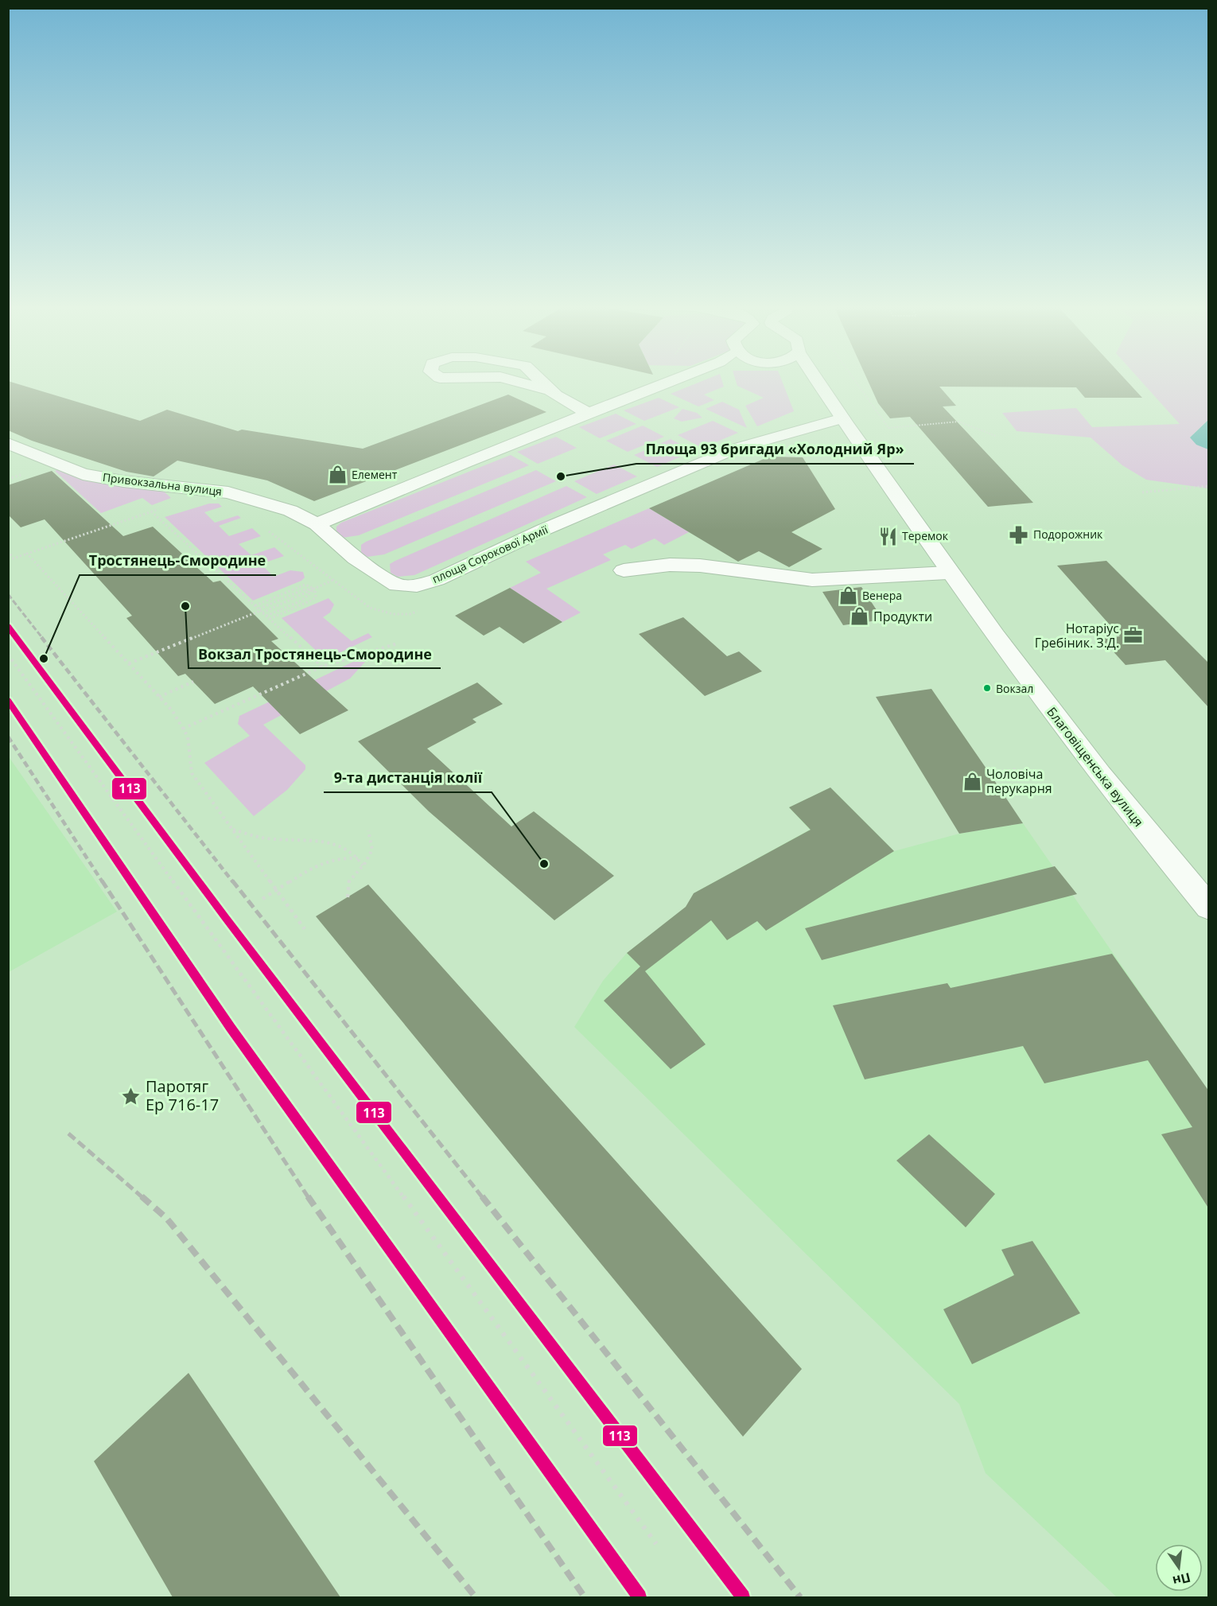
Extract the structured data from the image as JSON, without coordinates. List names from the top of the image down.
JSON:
{
  "streets": {
    "street": ["Привокзальна вулиця", "площа Сорокової Армії", "Благовіщенська вулиця"]
  },
  "crossings": [
    ["Привокзальна вулиця", "площа Сорокової Армії"],
    ["площа Сорокової Армії", "Благовіщенська вулиця"]
  ],
  "places": {
    "shop": [
      "Елемент",
      "Венера",
      "Продукти",
      "Чоловіча перукарня"
    ],
    "other": [
      "Площа 93 бригади «Холодний Яр»",
      "Вокзал Тростянець-Смородине",
      "Тростянець-Смородине",
      "Вокзал",
      "9-та дистанція колії"
    ],
    "pharmacy": ["Подорожник"],
    "restaurant": ["Теремок"],
    "office": ["Нотаріус Гребіник. З.Д."],
    "place": ["Паротяг Ер 716-17"]
  },
  "lines": ["transit line 113"],
  "north": "bottom"
}
